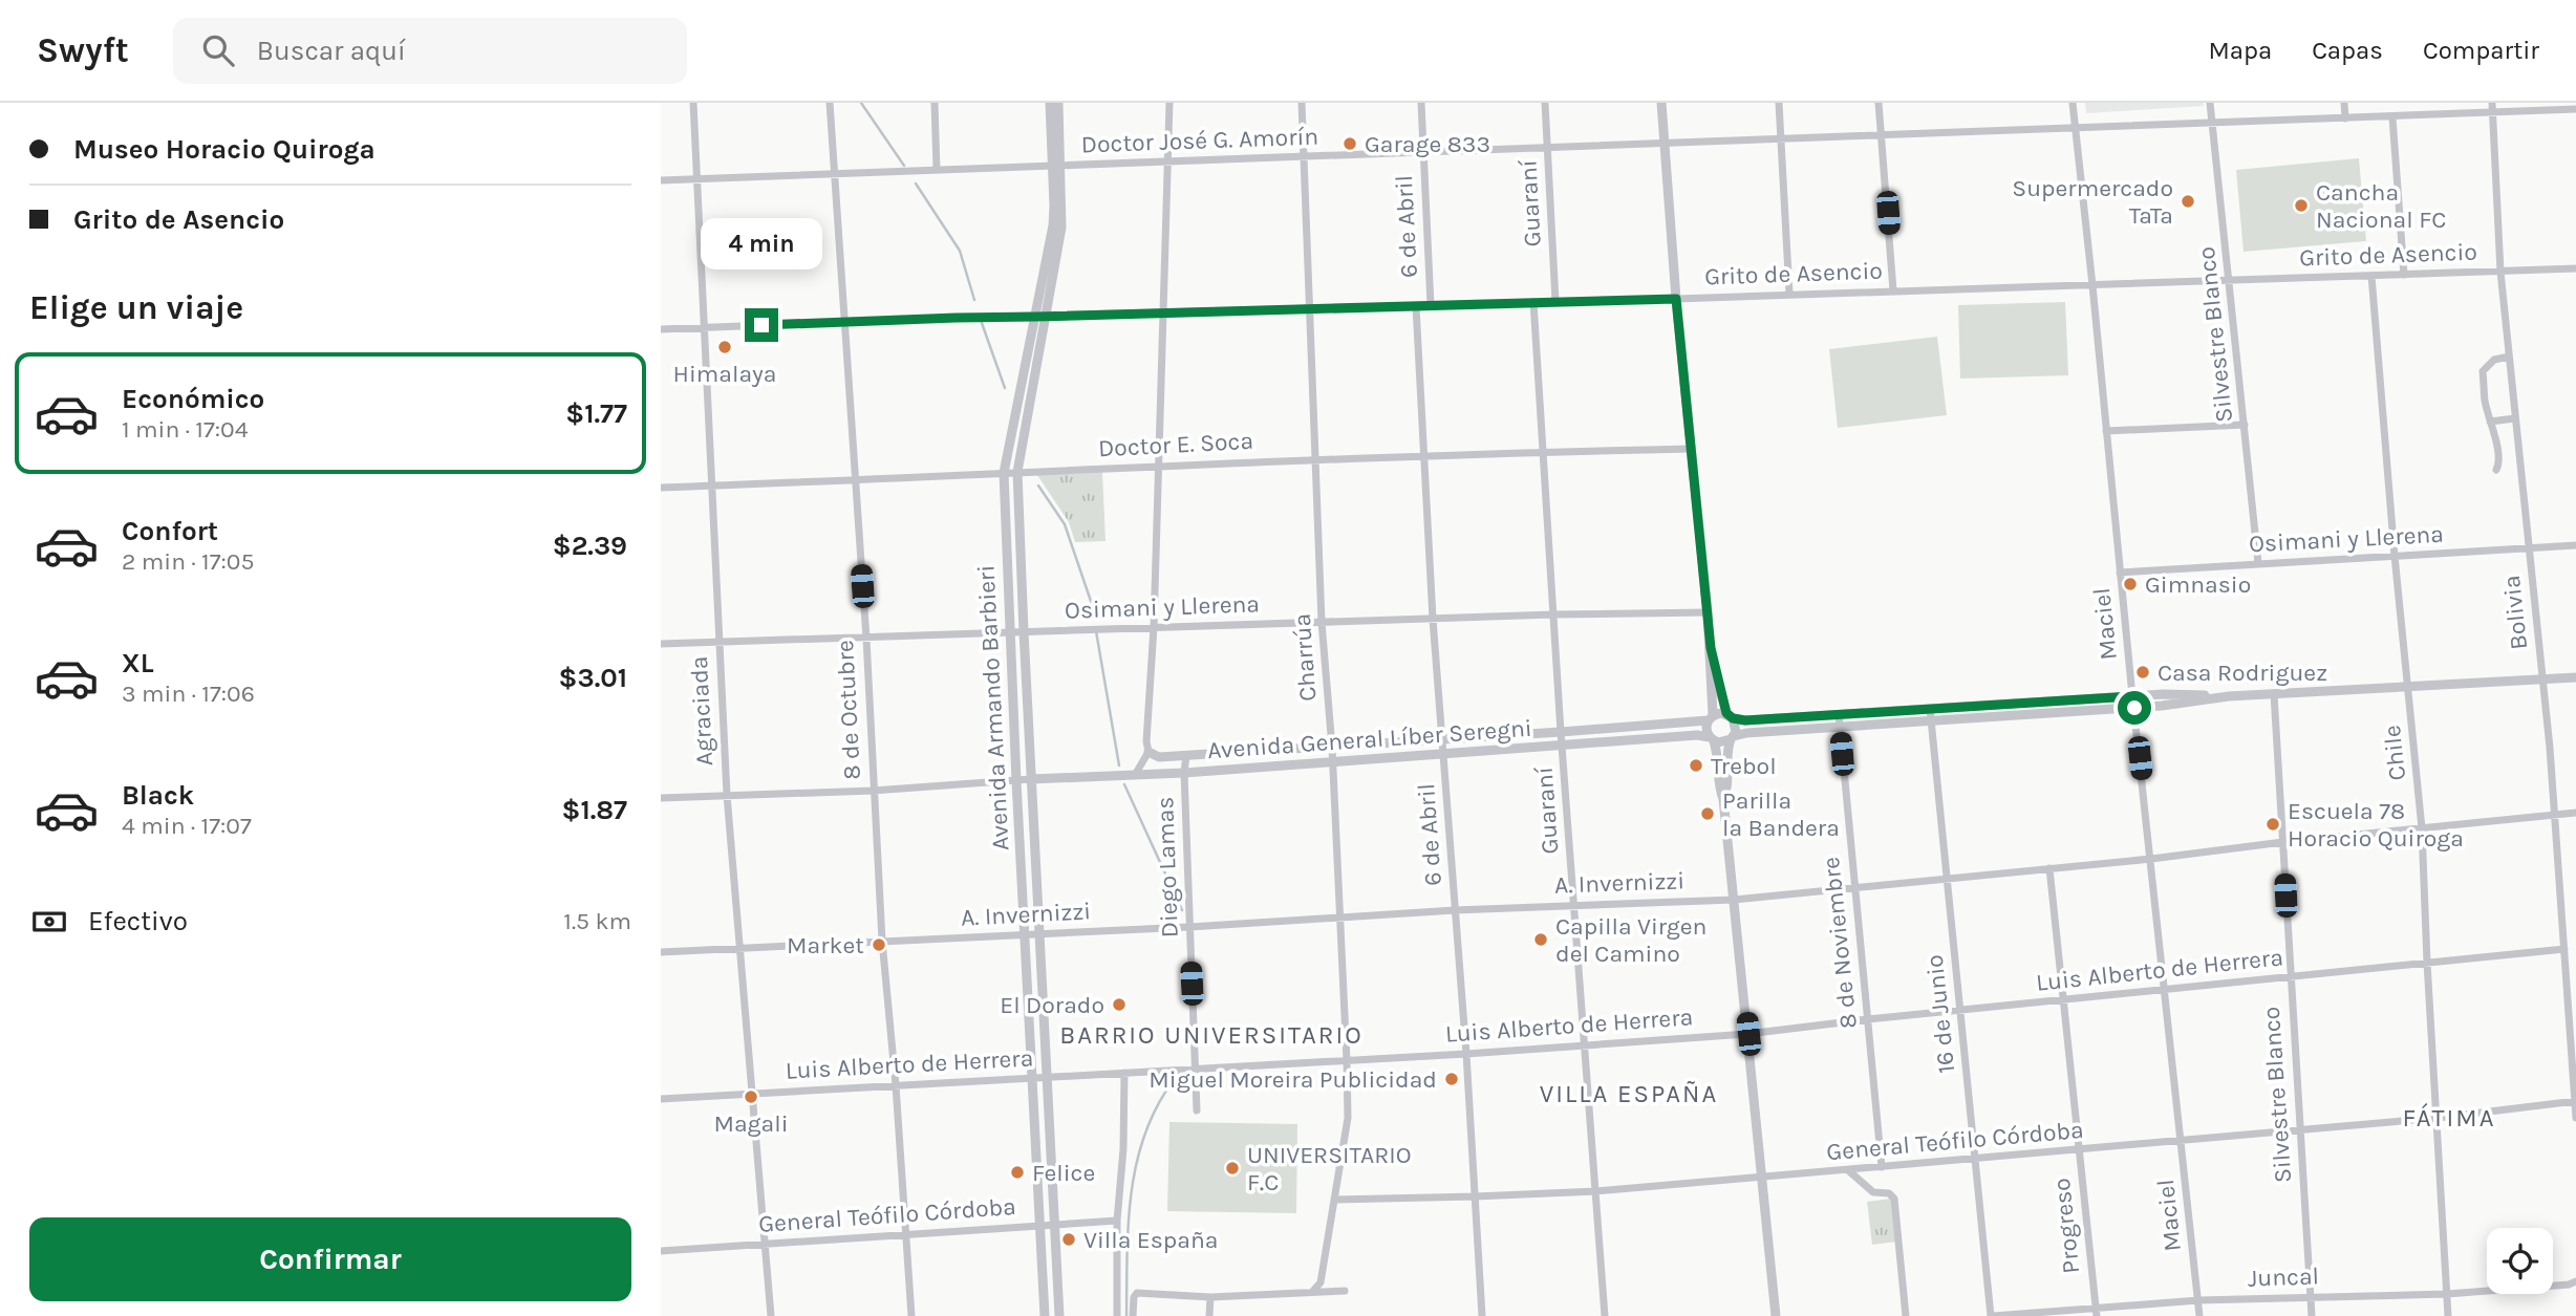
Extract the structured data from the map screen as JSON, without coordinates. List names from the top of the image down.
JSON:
{
  "streets": {
    "street": [
      "Doctor José G. Amorín",
      "Guaraní",
      "6 de Abril",
      "Grito de Asencio",
      "Silvestre Blanco",
      "Doctor E. Soca",
      "Osimani y Llerena",
      "Bolivia",
      "Maciel",
      "Charrúa",
      "Avenida Armando Barbieri",
      "8 de Octubre",
      "Agraciada",
      "Avenida General Líber Seregni",
      "Chile",
      "Diego Lamas",
      "A. Invernizzi",
      "8 de Noviembre",
      "Luis Alberto de Herrera",
      "16 de Junio",
      "General Teófilo Córdoba",
      "Progreso",
      "Juncal"
    ]
  },
  "crossings": [
    ["Doctor José G. Amorín", "Guaraní"],
    ["Doctor José G. Amorín", "6 de Abril"],
    ["Doctor José G. Amorín", "Silvestre Blanco"],
    ["Doctor José G. Amorín", "Bolivia"],
    ["Doctor José G. Amorín", "Maciel"],
    ["Doctor José G. Amorín", "Charrúa"],
    ["Doctor José G. Amorín", "Avenida Armando Barbieri"],
    ["Doctor José G. Amorín", "8 de Octubre"],
    ["Doctor José G. Amorín", "Agraciada"],
    ["Guaraní", "Grito de Asencio"],
    ["Guaraní", "Doctor E. Soca"],
    ["Guaraní", "Osimani y Llerena"],
    ["Guaraní", "Avenida General Líber Seregni"],
    ["Guaraní", "A. Invernizzi"],
    ["Guaraní", "Luis Alberto de Herrera"],
    ["Guaraní", "General Teófilo Córdoba"],
    ["6 de Abril", "Grito de Asencio"],
    ["6 de Abril", "Doctor E. Soca"],
    ["6 de Abril", "Osimani y Llerena"],
    ["6 de Abril", "Avenida General Líber Seregni"],
    ["6 de Abril", "A. Invernizzi"],
    ["6 de Abril", "Luis Alberto de Herrera"],
    ["6 de Abril", "General Teófilo Córdoba"],
    ["Grito de Asencio", "Silvestre Blanco"],
    ["Grito de Asencio", "Bolivia"],
    ["Grito de Asencio", "Maciel"],
    ["Grito de Asencio", "Charrúa"],
    ["Grito de Asencio", "Avenida Armando Barbieri"],
    ["Grito de Asencio", "8 de Octubre"],
    ["Grito de Asencio", "Agraciada"],
    ["Grito de Asencio", "Chile"],
    ["Silvestre Blanco", "Osimani y Llerena"],
    ["Silvestre Blanco", "A. Invernizzi"],
    ["Silvestre Blanco", "Luis Alberto de Herrera"],
    ["Silvestre Blanco", "General Teófilo Córdoba"],
    ["Silvestre Blanco", "Juncal"],
    ["Doctor E. Soca", "Charrúa"],
    ["Doctor E. Soca", "Avenida Armando Barbieri"],
    ["Doctor E. Soca", "8 de Octubre"],
    ["Doctor E. Soca", "Agraciada"],
    ["Osimani y Llerena", "Bolivia"],
    ["Osimani y Llerena", "Maciel"],
    ["Osimani y Llerena", "Charrúa"],
    ["Osimani y Llerena", "Avenida Armando Barbieri"],
    ["Osimani y Llerena", "8 de Octubre"],
    ["Osimani y Llerena", "Agraciada"],
    ["Osimani y Llerena", "Chile"],
    ["Bolivia", "A. Invernizzi"],
    ["Bolivia", "Luis Alberto de Herrera"],
    ["Bolivia", "General Teófilo Córdoba"],
    ["Maciel", "A. Invernizzi"],
    ["Maciel", "Luis Alberto de Herrera"],
    ["Maciel", "General Teófilo Córdoba"],
    ["Maciel", "Juncal"],
    ["Charrúa", "Avenida General Líber Seregni"],
    ["Charrúa", "A. Invernizzi"],
    ["Charrúa", "Luis Alberto de Herrera"],
    ["Charrúa", "General Teófilo Córdoba"],
    ["Avenida Armando Barbieri", "Avenida General Líber Seregni"],
    ["Avenida Armando Barbieri", "A. Invernizzi"],
    ["Avenida Armando Barbieri", "Luis Alberto de Herrera"],
    ["Avenida Armando Barbieri", "General Teófilo Córdoba"],
    ["8 de Octubre", "A. Invernizzi"],
    ["8 de Octubre", "Luis Alberto de Herrera"],
    ["8 de Octubre", "General Teófilo Córdoba"],
    ["Agraciada", "A. Invernizzi"],
    ["Agraciada", "Luis Alberto de Herrera"],
    ["Agraciada", "General Teófilo Córdoba"],
    ["Avenida General Líber Seregni", "Diego Lamas"],
    ["Chile", "A. Invernizzi"],
    ["Chile", "Luis Alberto de Herrera"],
    ["Chile", "General Teófilo Córdoba"],
    ["Chile", "Juncal"],
    ["Diego Lamas", "A. Invernizzi"],
    ["Diego Lamas", "Luis Alberto de Herrera"],
    ["A. Invernizzi", "8 de Noviembre"],
    ["A. Invernizzi", "16 de Junio"],
    ["A. Invernizzi", "Progreso"],
    ["8 de Noviembre", "Luis Alberto de Herrera"],
    ["8 de Noviembre", "General Teófilo Córdoba"],
    ["Luis Alberto de Herrera", "16 de Junio"],
    ["Luis Alberto de Herrera", "Progreso"],
    ["16 de Junio", "General Teófilo Córdoba"],
    ["16 de Junio", "Juncal"],
    ["General Teófilo Córdoba", "Progreso"],
    ["Progreso", "Juncal"]
  ],
  "districts": ["BARRIO UNIVERSITARIO", "VILLA ESPAÑA", "FÁTIMA"],
  "places": [
    "Garage 833",
    "Supermercado TaTa",
    "Cancha Nacional FC",
    "Himalaya",
    "Gimnasio",
    "Casa Rodriguez",
    "Trebol",
    "Parilla la Bandera",
    "Escuela 78 Horacio Quiroga",
    "Capilla Virgen del Camino",
    "Market",
    "El Dorado",
    "Miguel Moreira Publicidad",
    "Magali",
    "UNIVERSITARIO F.C",
    "Felice",
    "Villa España"
  ],
  "page": {
    "header": "Swyft",
    "search": "Buscar aquí",
    "nav": ["Mapa", "Capas", "Compartir"],
    "banner": ["Museo Horacio Quiroga", "Grito de Asencio"],
    "bubble": "4 min",
    "heading": "Elige un viaje",
    "list": [
      {
        "name": "Económico",
        "note": "1 min · 17:04",
        "value": "$1.77"
      },
      {
        "name": "Confort",
        "note": "2 min · 17:05",
        "value": "$2.39"
      },
      {
        "name": "XL",
        "note": "3 min · 17:06",
        "value": "$3.01"
      },
      {
        "name": "Black",
        "note": "4 min · 17:07",
        "value": "$1.87"
      }
    ],
    "pay": ["Efectivo", "1.5 km"],
    "buttons": "Confirmar"
  }
}
